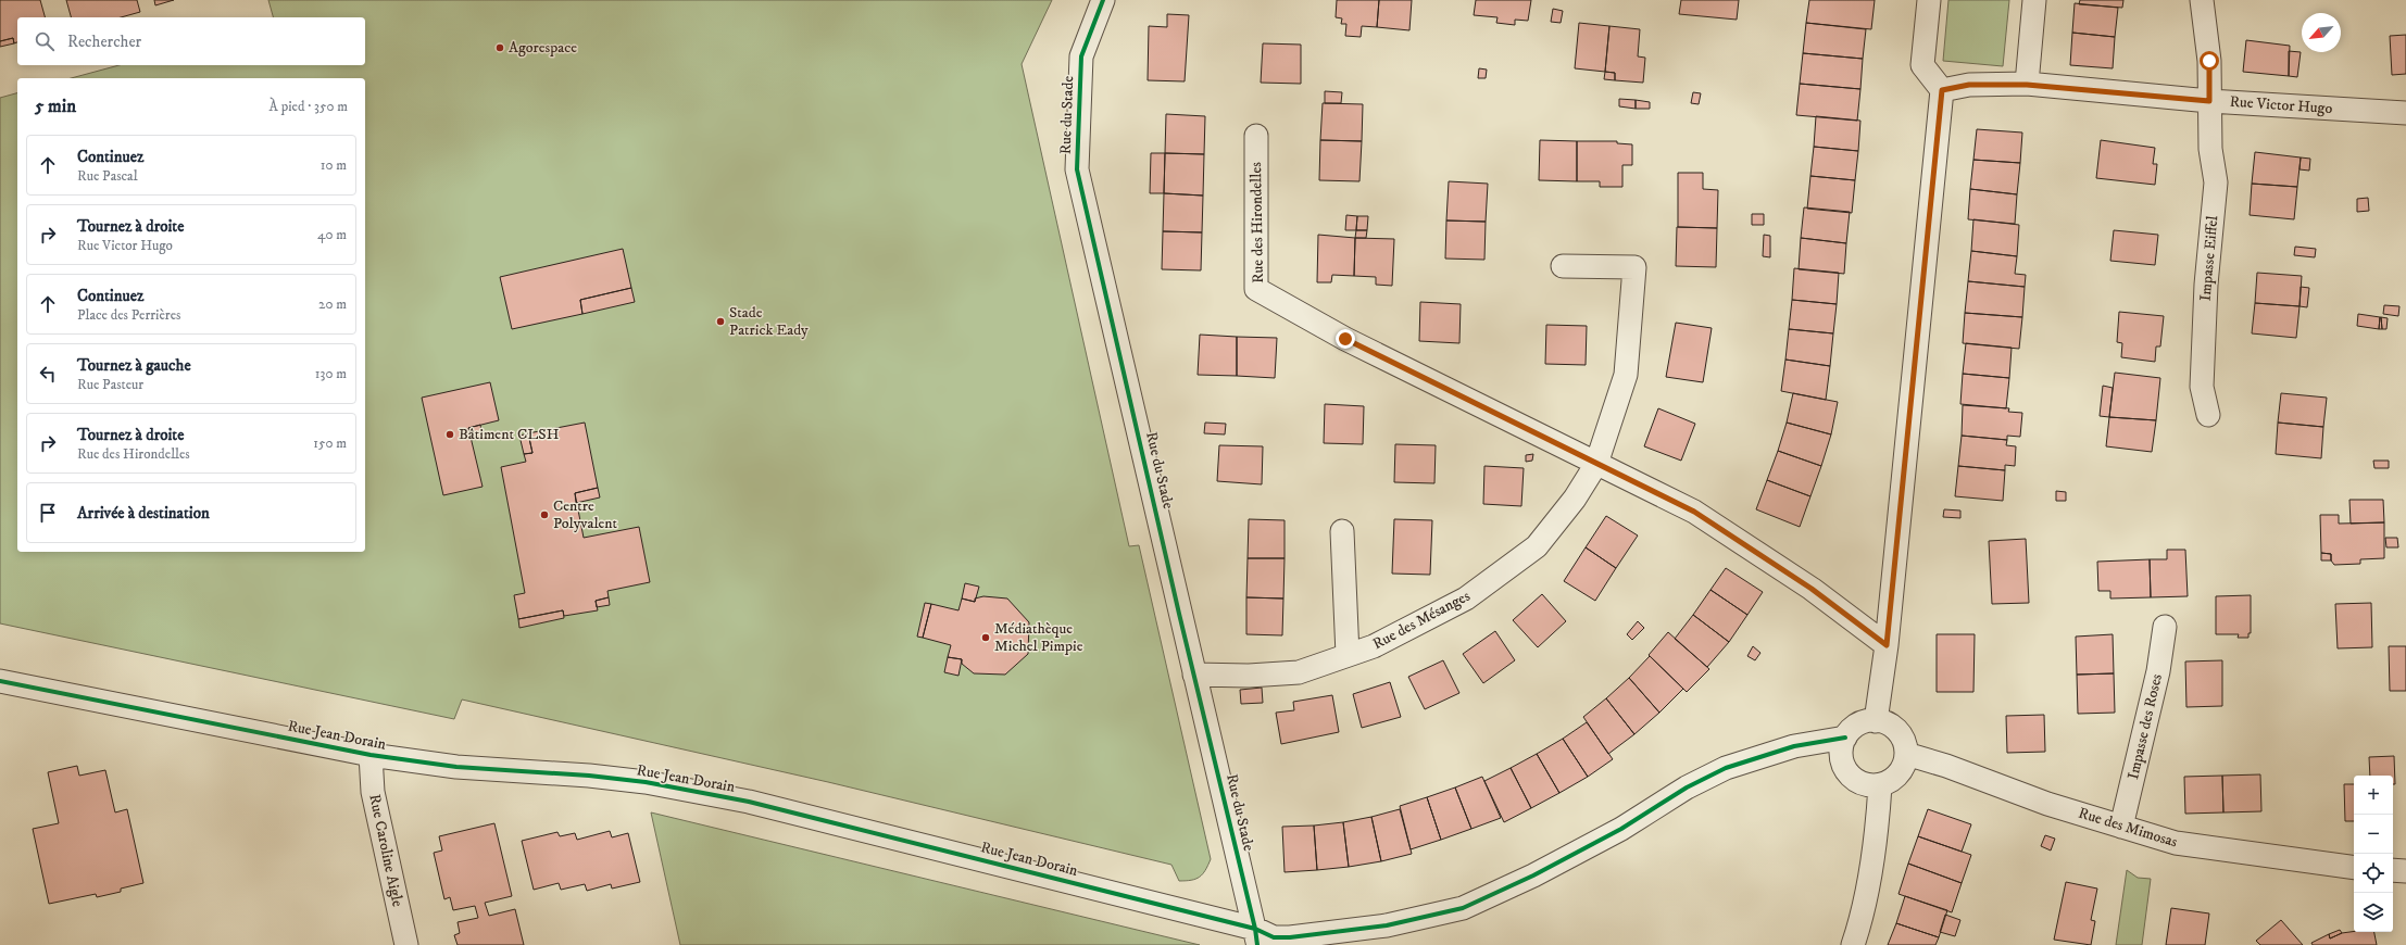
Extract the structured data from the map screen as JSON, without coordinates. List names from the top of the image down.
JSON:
{
  "streets": {
    "street": [
      "Rue Victor Hugo",
      "Rue du Stade",
      "Rue des Hirondelles",
      "Impasse Eiffel",
      "Rue des Mésanges",
      "Impasse des Roses",
      "Rue Jean Dorain",
      "Rue des Mimosas",
      "Rue Caroline Aigle"
    ]
  },
  "crossings": [
    ["Rue Victor Hugo", "Impasse Eiffel"],
    ["Rue du Stade", "Rue des Mésanges"],
    ["Rue du Stade", "Rue Jean Dorain"],
    ["Rue des Hirondelles", "Rue des Mésanges"],
    ["Impasse des Roses", "Rue des Mimosas"],
    ["Rue Jean Dorain", "Rue des Mimosas"],
    ["Rue Jean Dorain", "Rue Caroline Aigle"]
  ],
  "places": [
    "Agorespace",
    "Stade Patrick Eady",
    "Bâtiment CLSH",
    "Centre Polyvalent",
    "Médiathèque Michel Pimpie"
  ],
  "north": "bottom left",
  "page": {
    "search": "Rechercher",
    "heading": ["5 min", "À pied · 350 m"],
    "list": [
      ["Continuez", "Rue Pascal", "10 m"],
      ["Tournez à droite", "Rue Victor Hugo", "40 m"],
      ["Continuez", "Place des Perrières", "20 m"],
      ["Tournez à gauche", "Rue Pasteur", "130 m"],
      ["Tournez à droite", "Rue des Hirondelles", "150 m"],
      "Arrivée à destination"
    ],
    "map_buttons": ["+", "−"]
  }
}
